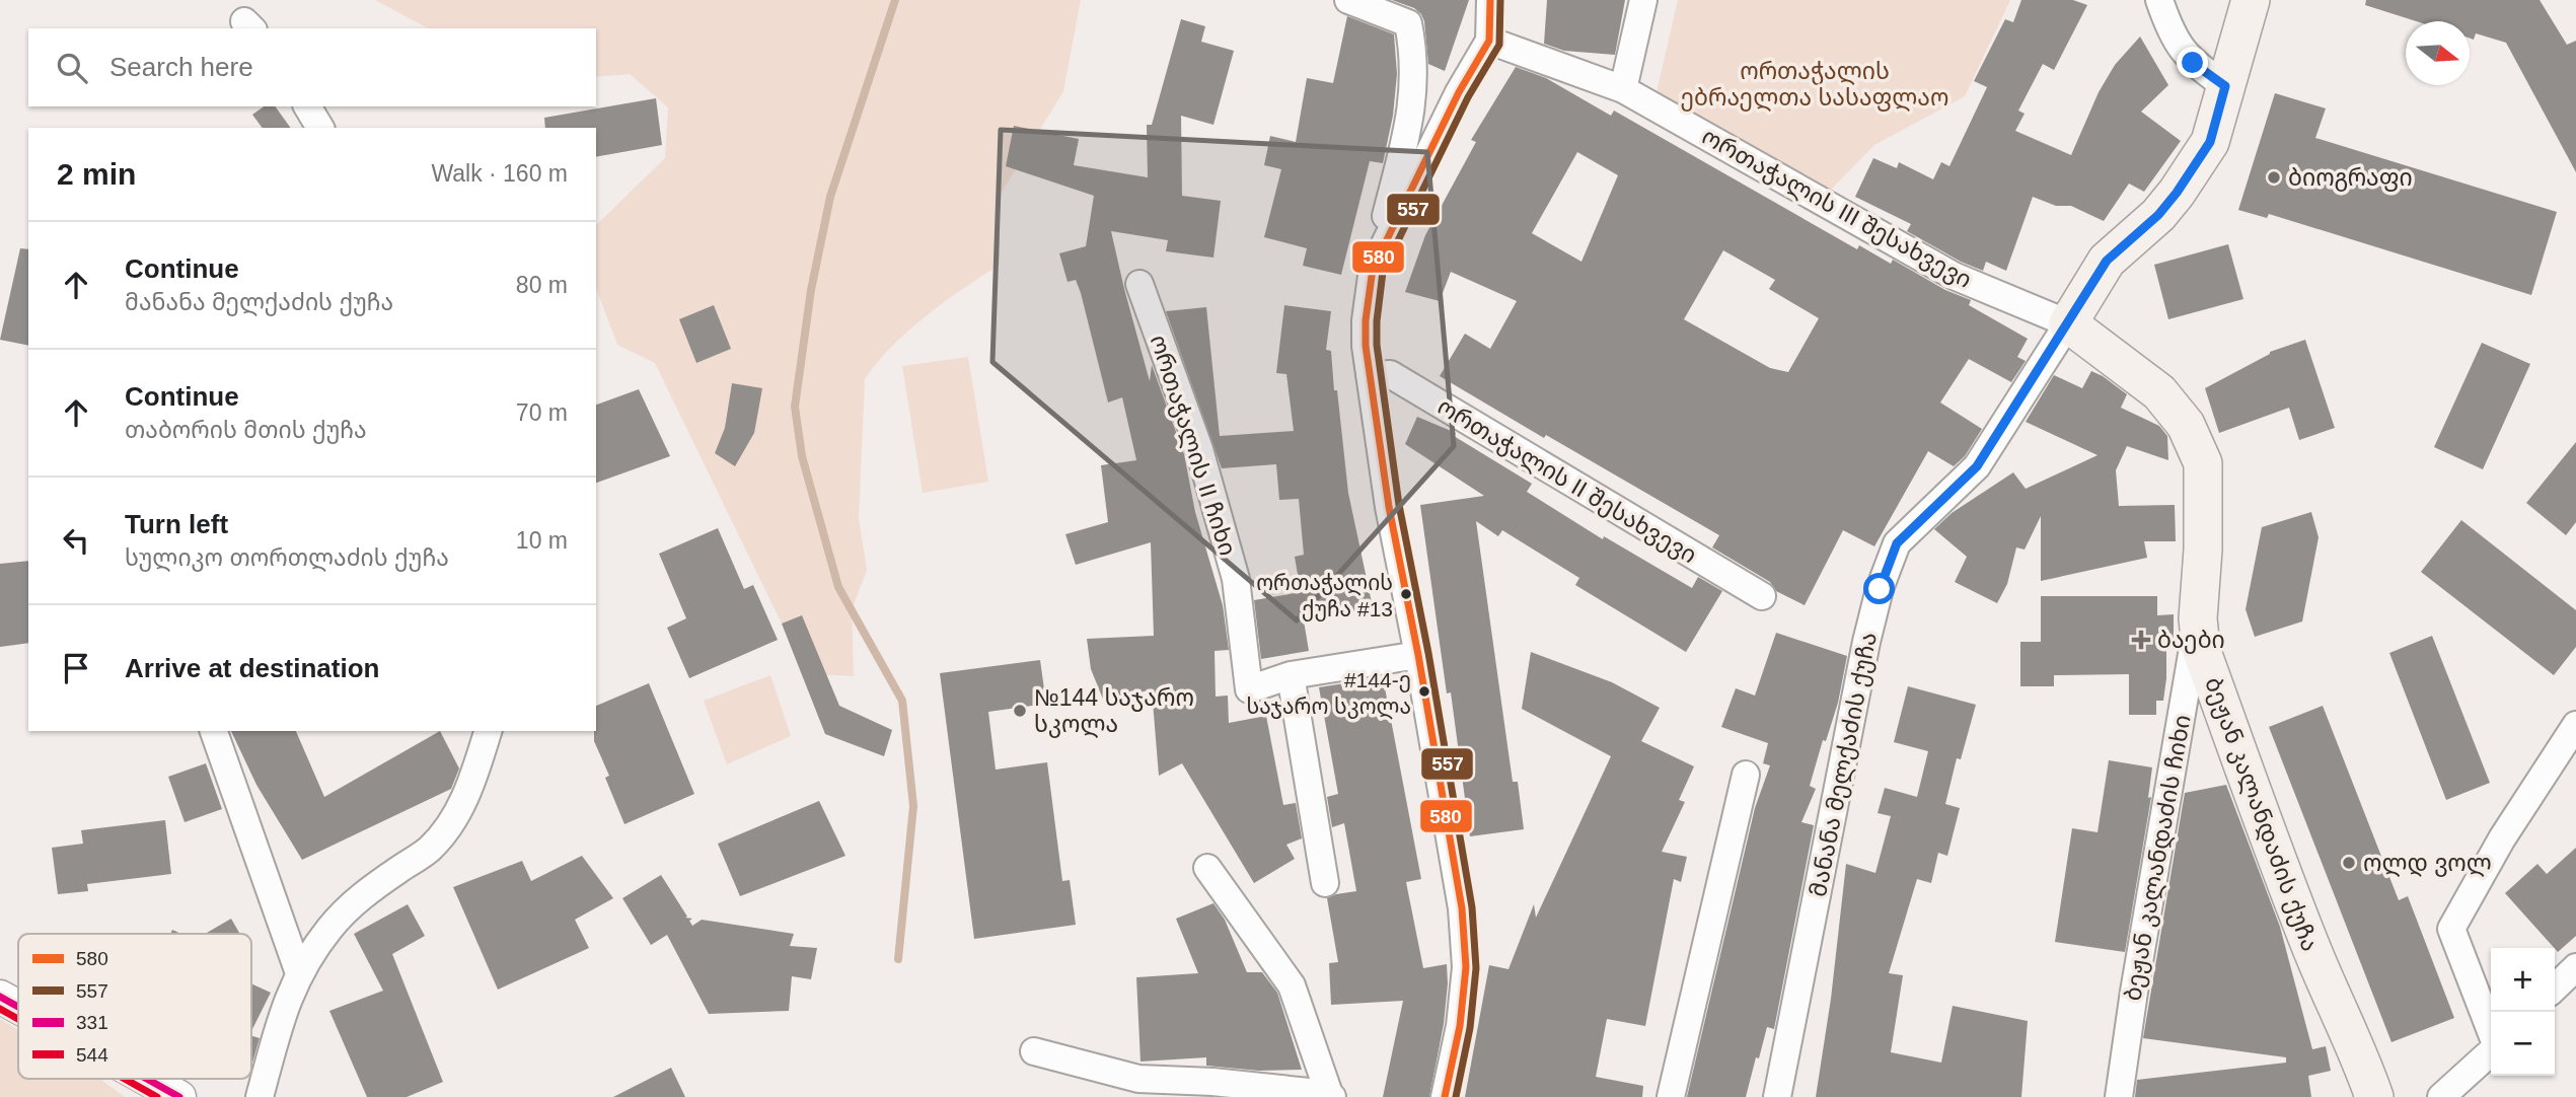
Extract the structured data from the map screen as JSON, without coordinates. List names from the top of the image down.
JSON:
{
  "streets": {
    "main road": ["ბეჟან კალანდაძის ქუჩა"],
    "street": [
      "ორთაჭალის III შესახვევი",
      "ორთაჭალის II ჩიხი",
      "ორთაჭალის II შესახვევი",
      "მანანა მელქაძის ქუჩა",
      "ბეჟან კალანდაძის ჩიხი"
    ]
  },
  "crossings": [
    ["ორთაჭალის III შესახვევი", "მანანა მელქაძის ქუჩა"],
    ["ორთაჭალის III შესახვევი", "ბეჟან კალანდაძის ქუჩა"],
    ["მანანა მელქაძის ქუჩა", "ბეჟან კალანდაძის ქუჩა"],
    ["ბეჟან კალანდაძის ქუჩა", "ბეჟან კალანდაძის ჩიხი"]
  ],
  "parks": ["ორთაჭალის ებრაელთა სასაფლაო"],
  "places": {
    "other": [
      "ბიოგრაფი",
      "ორთაჭალის ქუჩა #13",
      "#144-ე საჯარო სკოლა",
      "№144 საჯარო სკოლა",
      "ოლდ ვოლ"
    ],
    "health": ["ბაები"]
  },
  "lines": [
    "transit line 580",
    "transit line 557",
    "transit line 331",
    "transit line 544"
  ],
  "legend": [
    "580",
    "557",
    "331",
    "544"
  ],
  "north": "right",
  "page": {
    "search": "Search here",
    "heading": ["2 min", "Walk · 160 m"],
    "list": [
      ["Continue", "მანანა მელქაძის ქუჩა", "80 m"],
      ["Continue", "თაბორის მთის ქუჩა", "70 m"],
      ["Turn left", "სულიკო თორთლაძის ქუჩა", "10 m"],
      "Arrive at destination"
    ],
    "map_buttons": ["+", "−"]
  }
}
